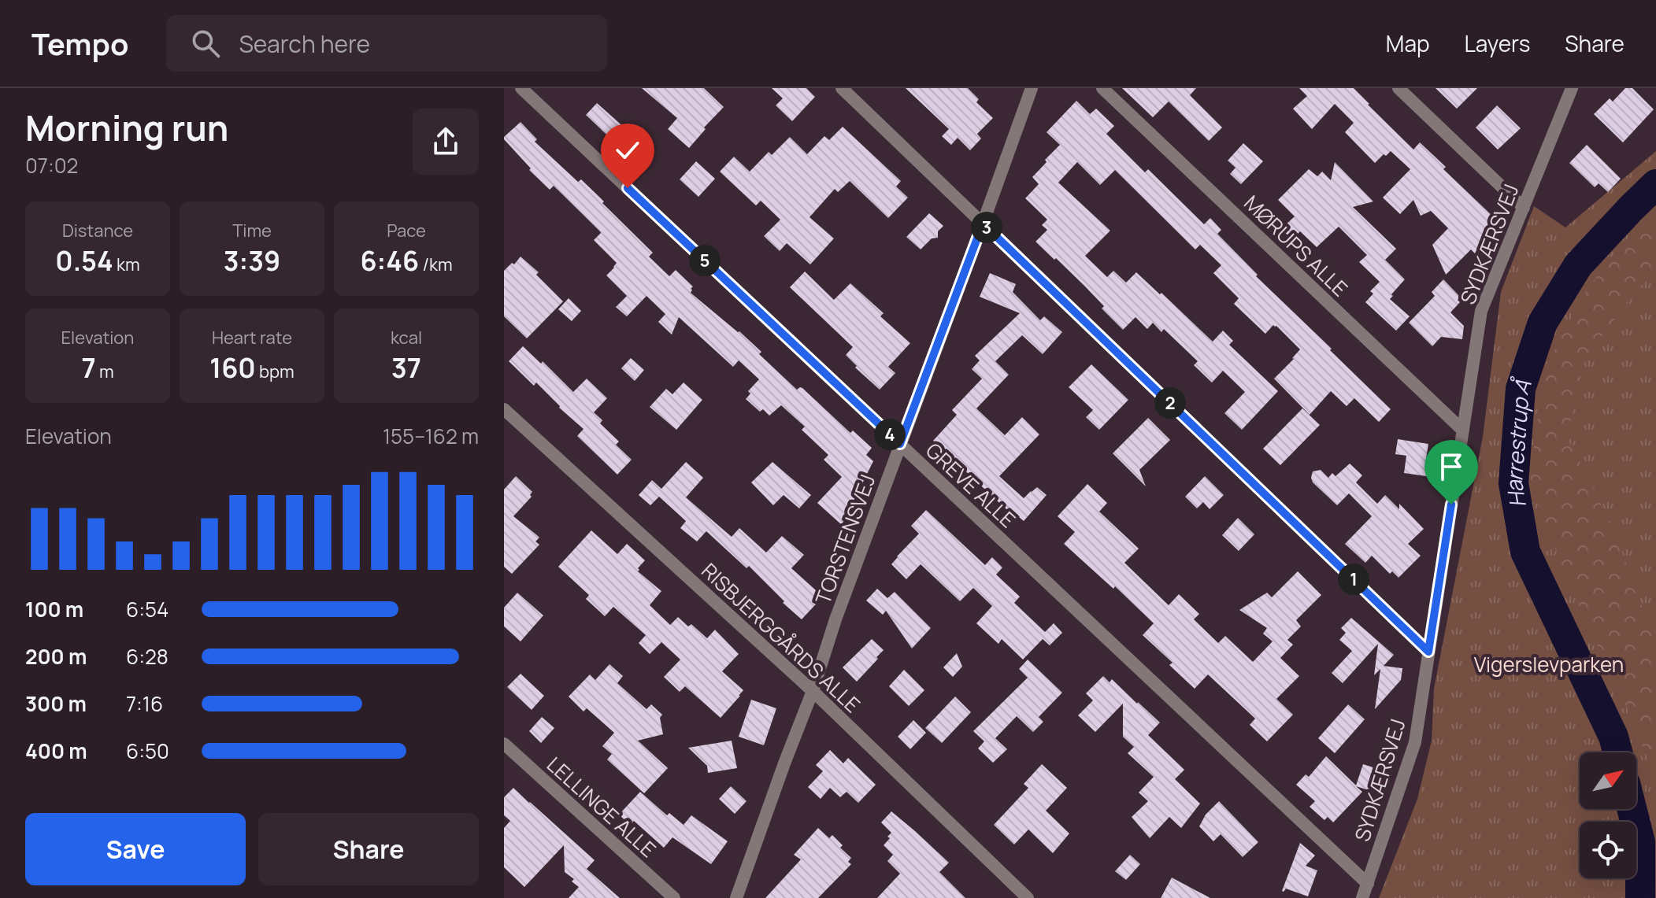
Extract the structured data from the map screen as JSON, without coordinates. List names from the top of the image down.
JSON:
{
  "streets": {
    "street": [
      "SYDKÆRSVEJ",
      "MØRUPS ALLE",
      "GREVE ALLE",
      "TORSTENSVEJ",
      "RISBJERGGÅRDS ALLE",
      "LELLINGE ALLE"
    ]
  },
  "crossings": [
    ["SYDKÆRSVEJ", "MØRUPS ALLE"],
    ["SYDKÆRSVEJ", "GREVE ALLE"],
    ["GREVE ALLE", "TORSTENSVEJ"],
    ["TORSTENSVEJ", "RISBJERGGÅRDS ALLE"]
  ],
  "water": ["Harrestrup Å"],
  "parks": ["Vigerslevparken"],
  "north": "top right",
  "page": {
    "header": "Tempo",
    "search": "Search here",
    "nav": ["Map", "Layers", "Share"],
    "heading": ["Morning run", "07:02"],
    "stats": [
      ["Distance", "0.54 km"],
      ["Time", "3:39"],
      ["Pace", "6:46 /km"],
      ["Elevation", "7 m"],
      ["Heart rate", "160 bpm"],
      ["kcal", "37"]
    ],
    "pins": [
      "3",
      "5",
      "2",
      "4",
      "1"
    ],
    "chart": ["Elevation", "155–162 m"],
    "list": [
      {
        "name": "100 m",
        "note": "6:54"
      },
      {
        "name": "200 m",
        "note": "6:28"
      },
      {
        "name": "300 m",
        "note": "7:16"
      },
      {
        "name": "400 m",
        "note": "6:50"
      }
    ],
    "buttons": ["Save", "Share"]
  }
}
